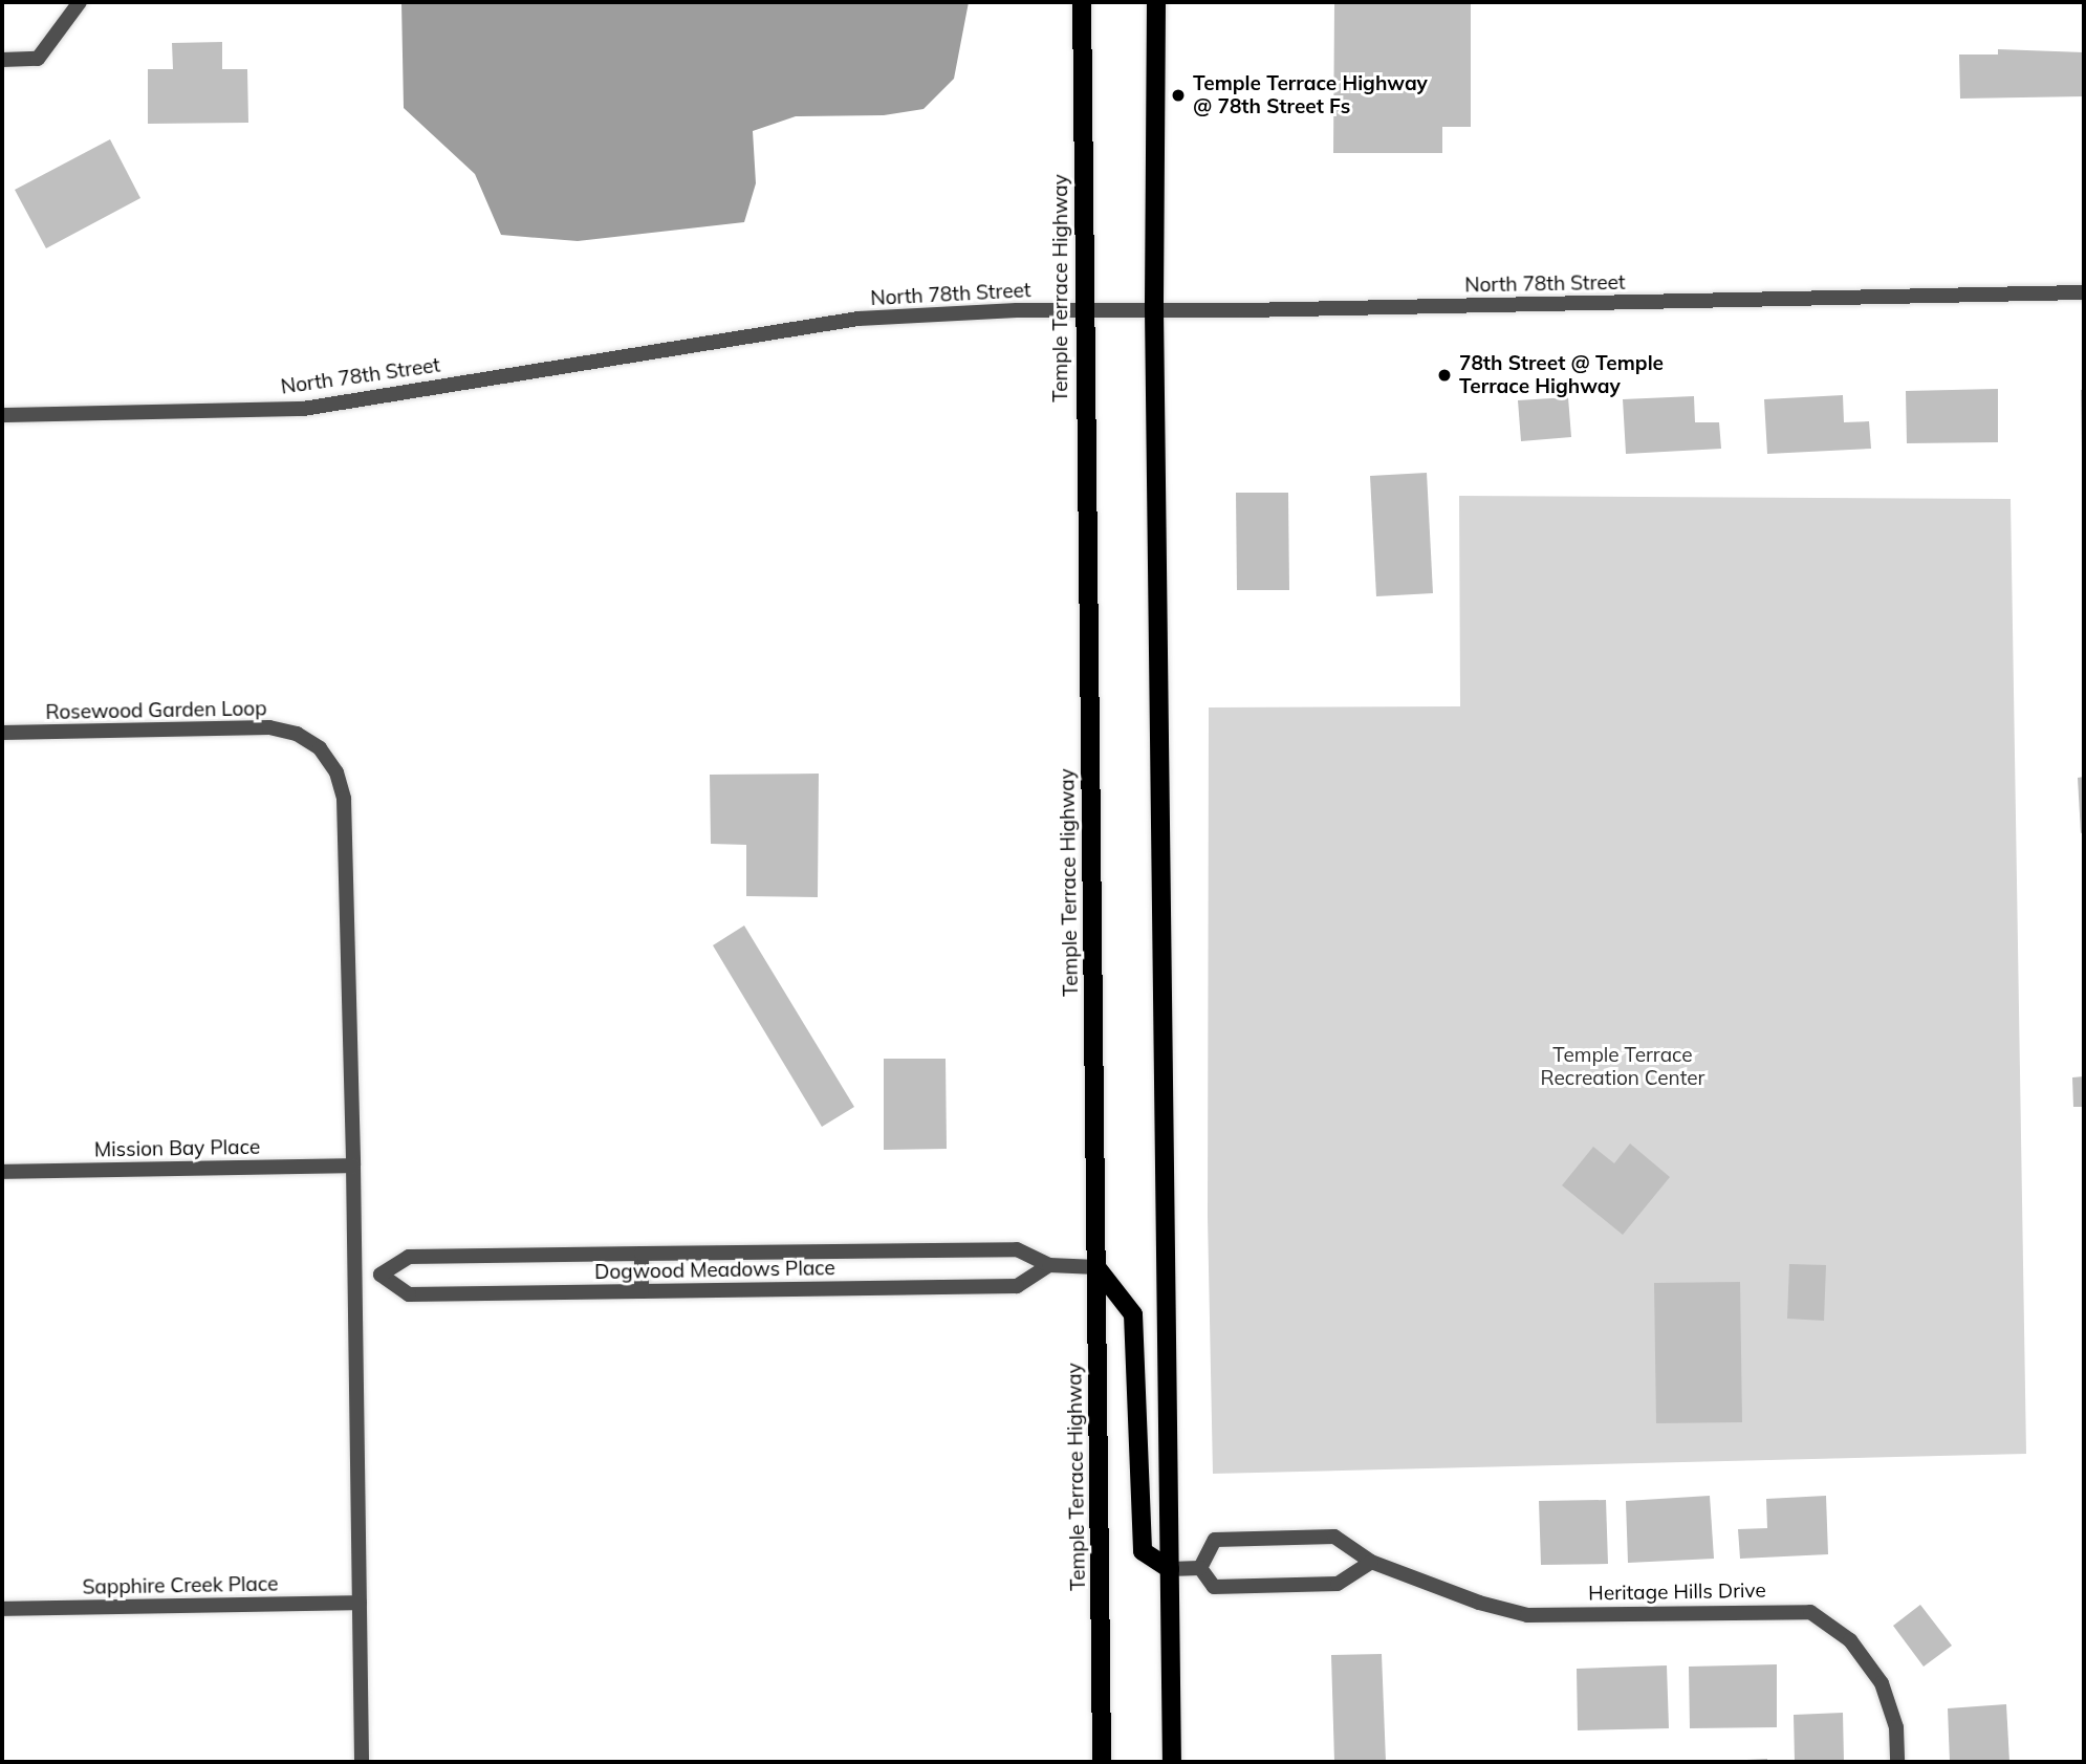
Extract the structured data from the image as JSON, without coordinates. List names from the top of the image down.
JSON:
{
  "streets": {
    "main road": ["Temple Terrace Highway"],
    "street": [
      "North 78th Street",
      "Rosewood Garden Loop",
      "Mission Bay Place",
      "Dogwood Meadows Place",
      "Sapphire Creek Place",
      "Heritage Hills Drive"
    ]
  },
  "crossings": [
    ["North 78th Street", "Temple Terrace Highway"],
    ["Temple Terrace Highway", "Dogwood Meadows Place"],
    ["Rosewood Garden Loop", "Mission Bay Place"]
  ],
  "parks": ["Temple Terrace Recreation Center"],
  "places": ["Temple Terrace Highway @ 78th Street Fs", "78th Street @ Temple Terrace Highway"]
}
